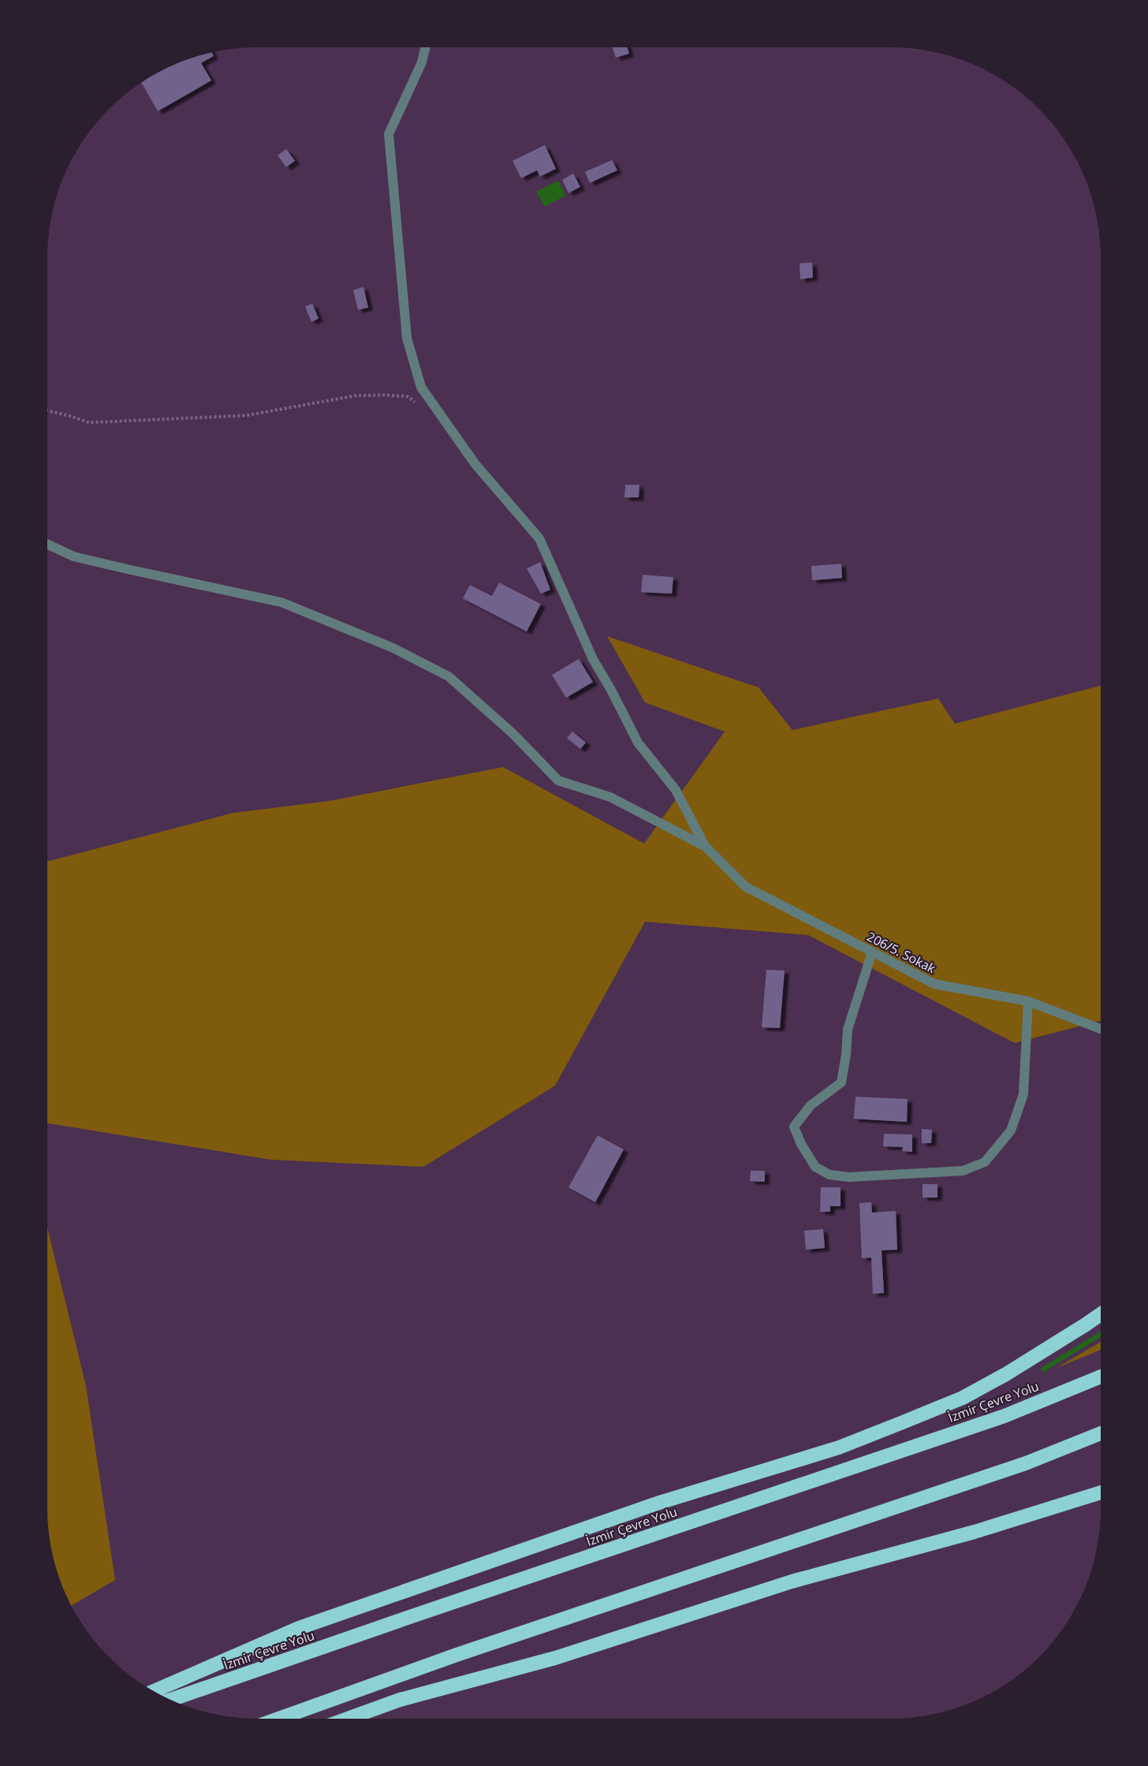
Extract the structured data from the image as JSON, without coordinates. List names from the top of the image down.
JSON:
{
  "streets": {
    "highway": ["İzmir Çevre Yolu"],
    "street": ["206/5. Sokak"]
  }
}
